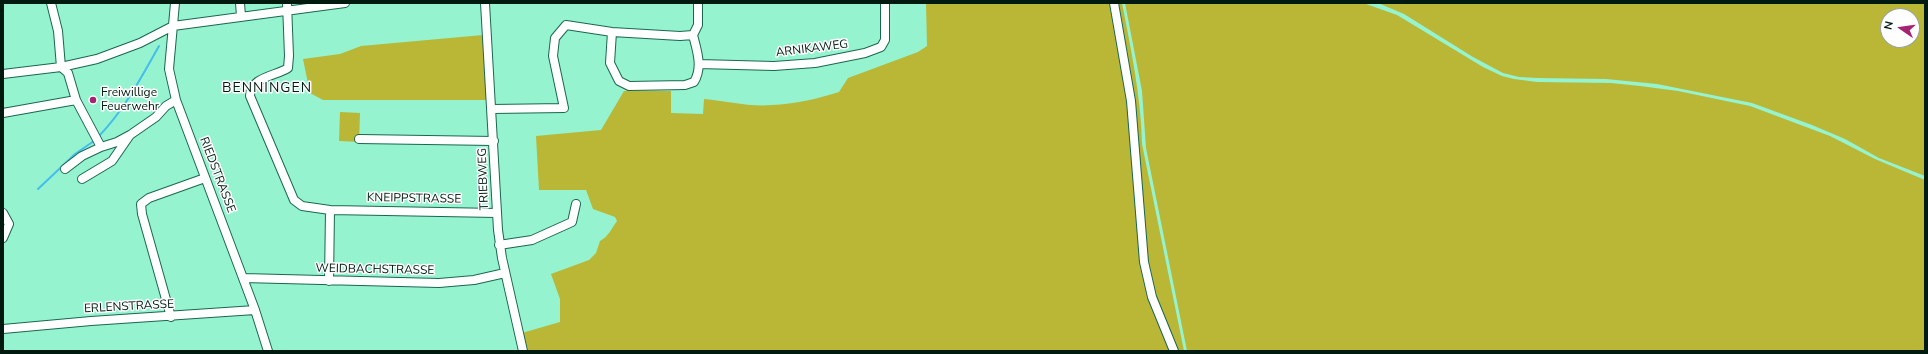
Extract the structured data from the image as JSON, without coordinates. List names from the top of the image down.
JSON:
{
  "streets": {
    "street": [
      "ARNIKAWEG",
      "RIEDSTRASSE",
      "TRIEBWEG",
      "KNEIPPSTRASSE",
      "WEIDBACHSTRASSE",
      "ERLENSTRASSE"
    ]
  },
  "crossings": [
    ["RIEDSTRASSE", "WEIDBACHSTRASSE"],
    ["RIEDSTRASSE", "ERLENSTRASSE"],
    ["TRIEBWEG", "KNEIPPSTRASSE"],
    ["TRIEBWEG", "WEIDBACHSTRASSE"]
  ],
  "districts": ["BENNINGEN"],
  "places": ["Freiwillige Feuerwehr"],
  "north": "left"
}
